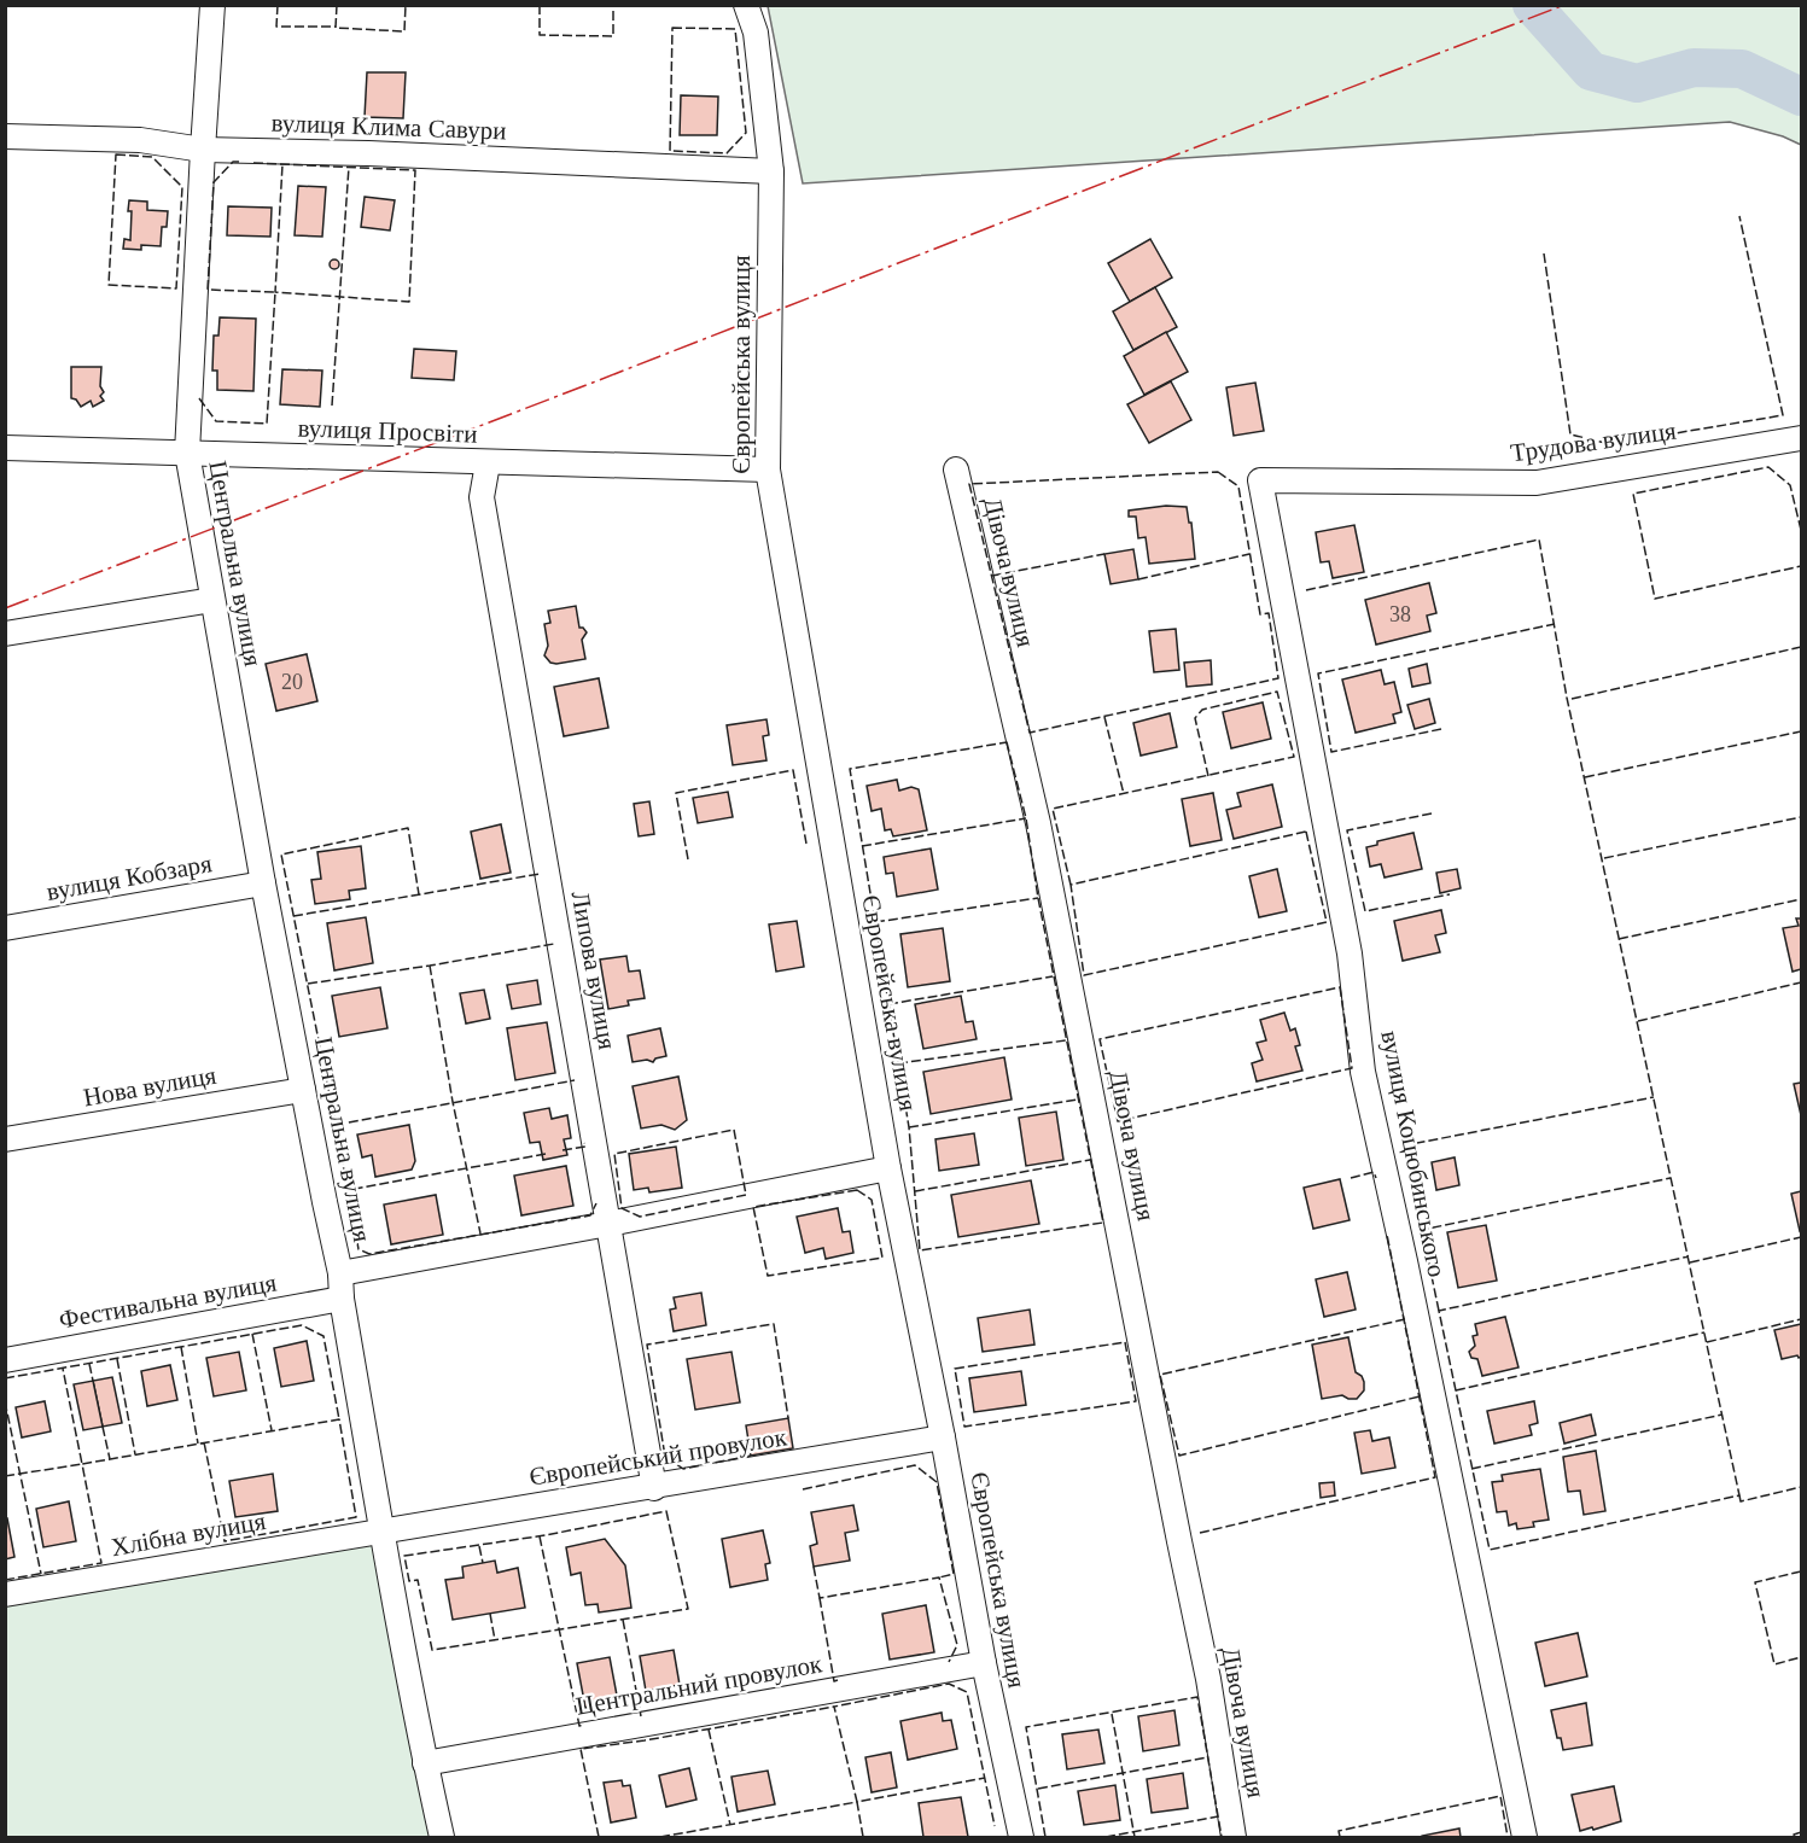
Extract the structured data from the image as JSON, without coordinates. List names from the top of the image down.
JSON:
{
  "streets": {
    "street": [
      "вулиця Клима Савури",
      "Європейська вулиця",
      "вулиця Просвіти",
      "Трудова вулиця",
      "Центральна вулиця",
      "Дівоча вулиця",
      "вулиця Кобзаря",
      "Липова вулиця",
      "Нова вулиця",
      "вулиця Коцюбинського",
      "Фестивальна вулиця",
      "Європейський провулок",
      "Хлібна вулиця",
      "Центральний провулок"
    ]
  },
  "crossings": [
    ["вулиця Клима Савури", "Європейська вулиця"],
    ["вулиця Клима Савури", "Центральна вулиця"],
    ["Європейська вулиця", "вулиця Просвіти"],
    ["Європейська вулиця", "Європейський провулок"],
    ["Європейська вулиця", "Центральний провулок"],
    ["вулиця Просвіти", "Центральна вулиця"],
    ["вулиця Просвіти", "Липова вулиця"],
    ["Трудова вулиця", "вулиця Коцюбинського"],
    ["Центральна вулиця", "вулиця Кобзаря"],
    ["Центральна вулиця", "Нова вулиця"],
    ["Центральна вулиця", "Фестивальна вулиця"],
    ["Центральна вулиця", "Європейський провулок"],
    ["Центральна вулиця", "Хлібна вулиця"],
    ["Центральна вулиця", "Центральний провулок"],
    ["Липова вулиця", "Європейський провулок"],
    ["Європейський провулок", "Хлібна вулиця"]
  ],
  "house_numbers": ["38", "20"]
}
